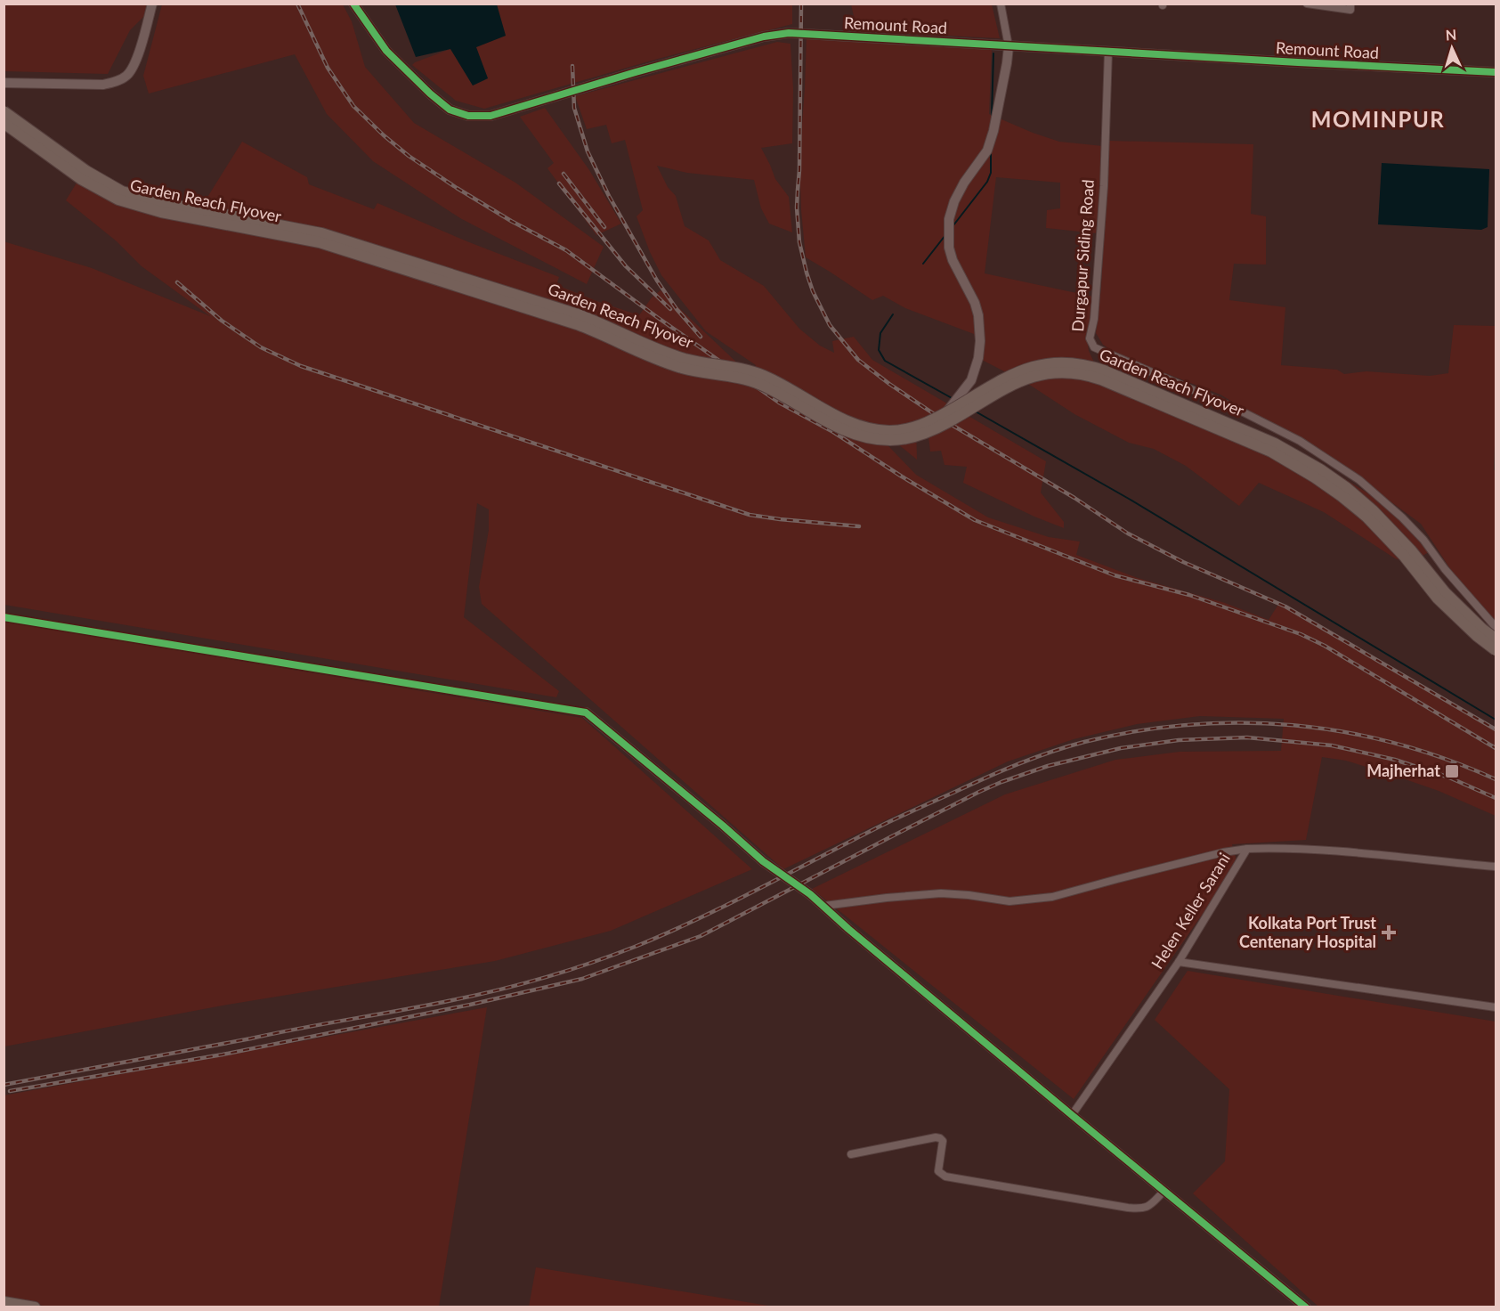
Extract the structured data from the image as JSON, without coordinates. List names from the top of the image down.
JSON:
{
  "streets": {
    "main road": ["Garden Reach Flyover"],
    "street": ["Remount Road", "Durgapur Siding Road", "Helen Keller Sarani"]
  },
  "crossings": [
    ["Remount Road", "Durgapur Siding Road"]
  ],
  "districts": ["MOMINPUR"],
  "places": {
    "transit": ["Majherhat"],
    "health": ["Kolkata Port Trust Centenary Hospital"]
  },
  "north": "top"
}
